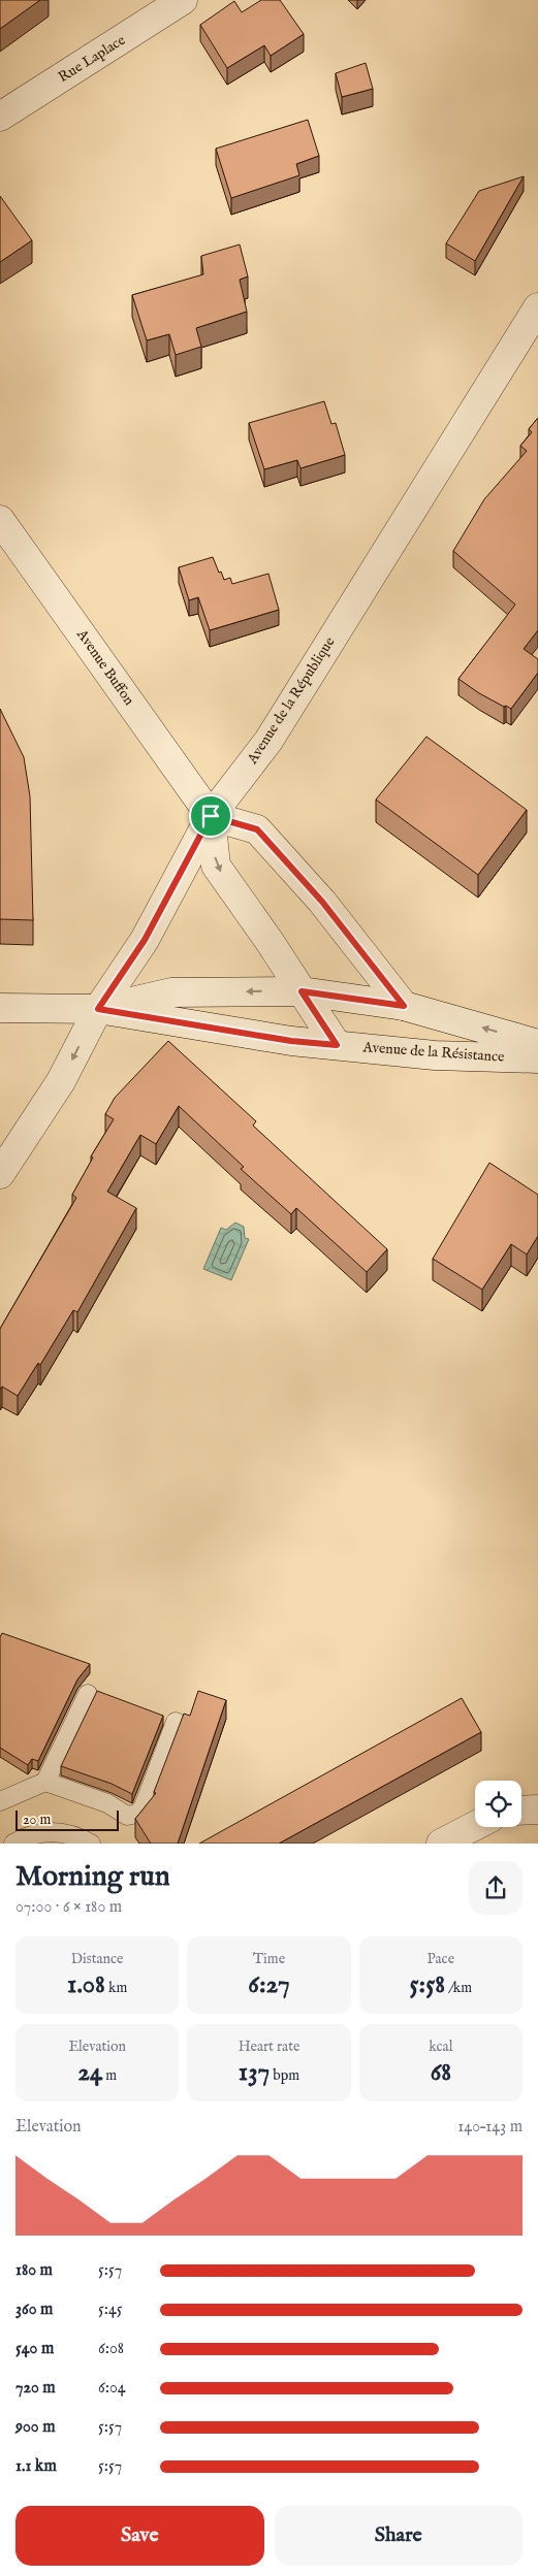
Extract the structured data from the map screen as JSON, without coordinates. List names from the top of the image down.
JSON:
{
  "streets": {
    "street": [
      "Rue Laplace",
      "Avenue Buffon",
      "Avenue de la République",
      "Avenue de la Résistance"
    ]
  },
  "crossings": [
    ["Avenue Buffon", "Avenue de la République"],
    ["Avenue Buffon", "Avenue de la Résistance"],
    ["Avenue de la République", "Avenue de la Résistance"]
  ],
  "scale_bar": "20 m",
  "page": {
    "scale": "20 m",
    "heading": ["Morning run", "07:00 · 6 × 180 m"],
    "stats": [
      ["Distance", "1.08 km"],
      ["Time", "6:27"],
      ["Pace", "5:58 /km"],
      ["Elevation", "24 m"],
      ["Heart rate", "137 bpm"],
      ["kcal", "68"]
    ],
    "chart": ["Elevation", "140–143 m"],
    "list": [
      {
        "name": "180 m",
        "note": "5:57"
      },
      {
        "name": "360 m",
        "note": "5:45"
      },
      {
        "name": "540 m",
        "note": "6:08"
      },
      {
        "name": "720 m",
        "note": "6:04"
      },
      {
        "name": "900 m",
        "note": "5:57"
      },
      {
        "name": "1.1 km",
        "note": "5:57"
      }
    ],
    "buttons": ["Save", "Share"]
  }
}
